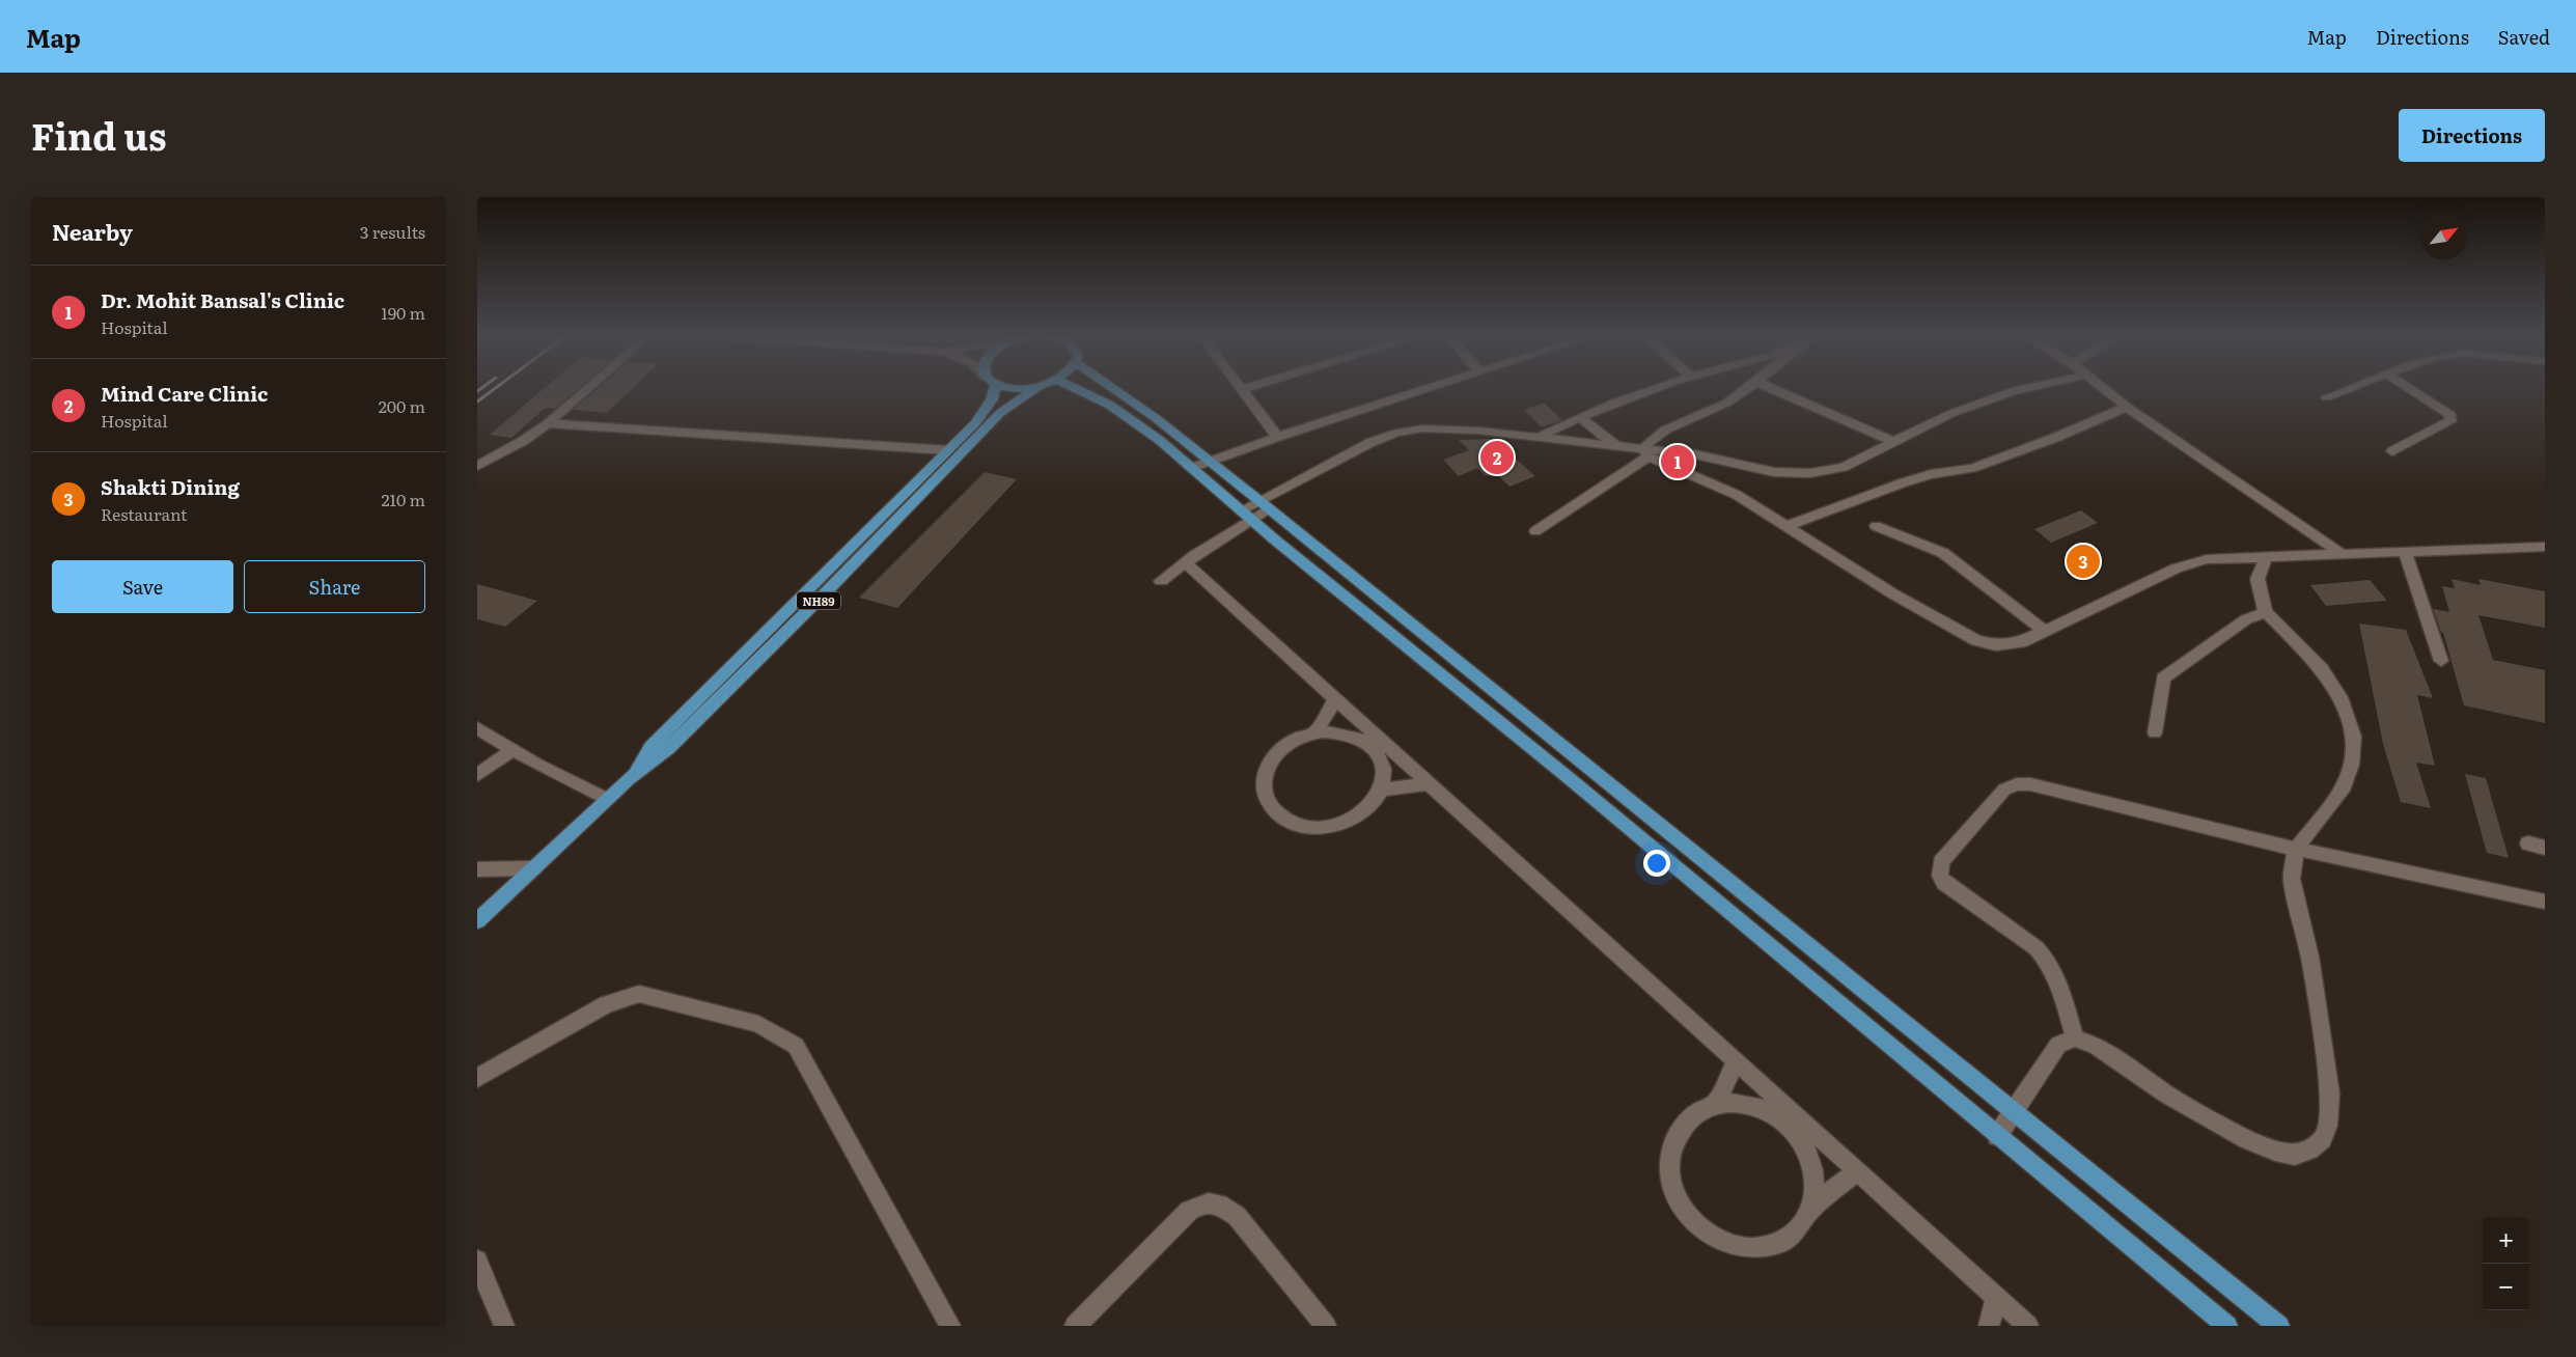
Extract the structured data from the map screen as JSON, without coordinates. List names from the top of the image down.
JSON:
{
  "streets": {
    "main road": ["NH89"]
  },
  "north": "top right",
  "page": {
    "header": "Map",
    "nav": ["Map", "Directions", "Saved"],
    "title": "Find us",
    "buttons": [
      "Directions",
      ["Save", "Share"]
    ],
    "heading": ["Nearby", "3 results"],
    "list": [
      {
        "mark": "1",
        "name": "Dr. Mohit Bansal's Clinic",
        "note": "Hospital",
        "value": "190 m"
      },
      {
        "mark": "2",
        "name": "Mind Care Clinic",
        "note": "Hospital",
        "value": "200 m"
      },
      {
        "mark": "3",
        "name": "Shakti Dining",
        "note": "Restaurant",
        "value": "210 m"
      }
    ],
    "pins": ["2", "1", "3"],
    "map_buttons": ["+", "−"]
  }
}
